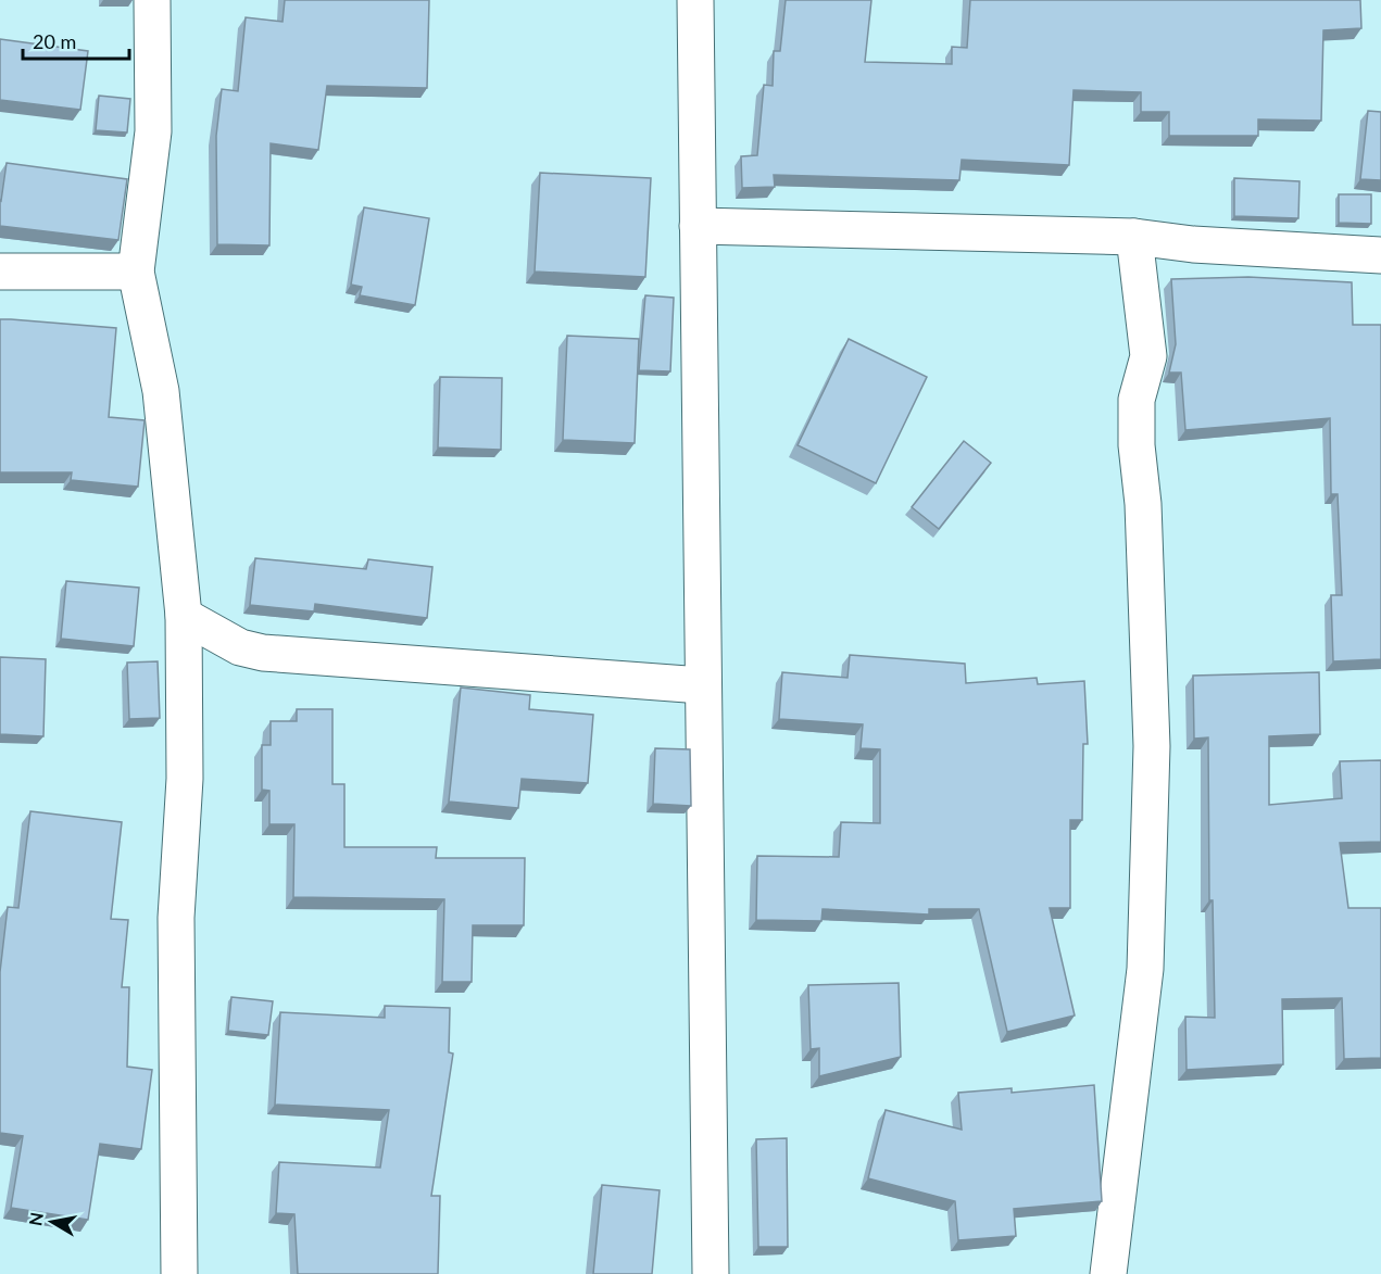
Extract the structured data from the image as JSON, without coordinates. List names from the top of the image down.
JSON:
{
  "scale_bar": "20 m",
  "north": "left"
}
